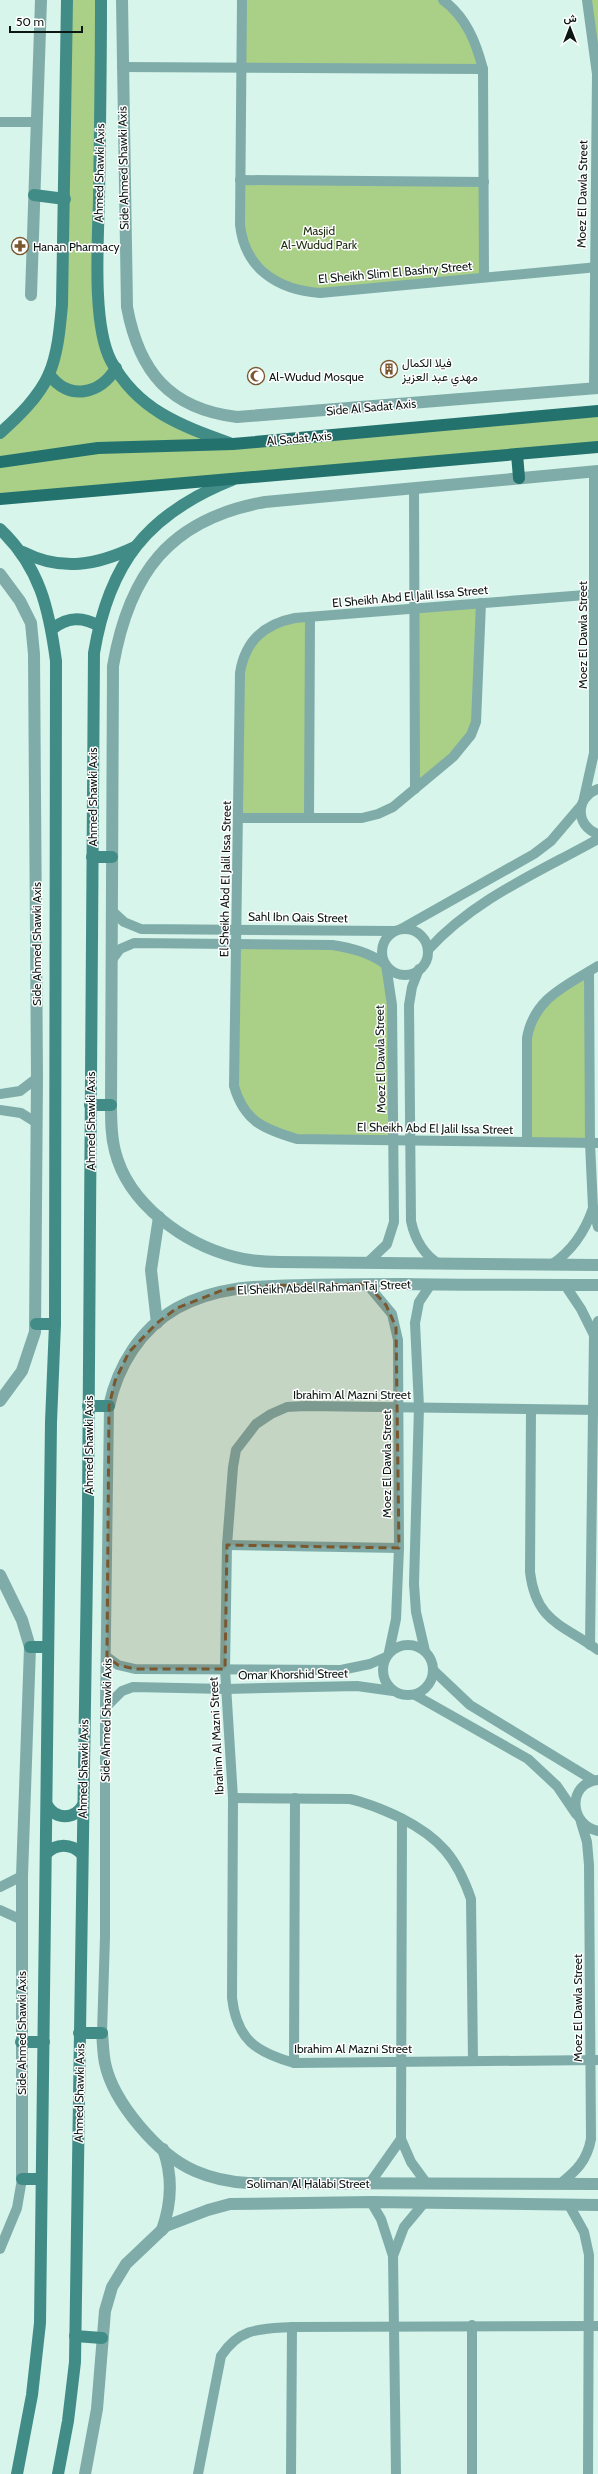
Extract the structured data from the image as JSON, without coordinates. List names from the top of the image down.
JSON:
{
  "streets": {
    "main road": ["Ahmed Shawki Axis", "Al Sadat Axis"],
    "street": [
      "Side Ahmed Shawki Axis",
      "Moez El Dawla Street",
      "El Sheikh Slim El Bashry Street",
      "Side Al Sadat Axis",
      "El Sheikh Abd El Jalil Issa Street",
      "Sahl Ibn Qais Street",
      "El Sheikh Abdel Rahman Taj Street",
      "Ibrahim Al Mazni Street",
      "Omar Khorshid Street",
      "Soliman Al Halabi Street"
    ]
  },
  "crossings": [
    ["Side Ahmed Shawki Axis", "Side Al Sadat Axis"],
    ["Side Ahmed Shawki Axis", "El Sheikh Abdel Rahman Taj Street"],
    ["Side Ahmed Shawki Axis", "Omar Khorshid Street"],
    ["Side Ahmed Shawki Axis", "Soliman Al Halabi Street"],
    ["Ahmed Shawki Axis", "Al Sadat Axis"],
    ["Moez El Dawla Street", "El Sheikh Slim El Bashry Street"],
    ["Moez El Dawla Street", "Side Al Sadat Axis"],
    ["Moez El Dawla Street", "El Sheikh Abd El Jalil Issa Street"],
    ["Moez El Dawla Street", "Sahl Ibn Qais Street"],
    ["Moez El Dawla Street", "El Sheikh Abdel Rahman Taj Street"],
    ["Moez El Dawla Street", "Ibrahim Al Mazni Street"],
    ["Moez El Dawla Street", "Omar Khorshid Street"],
    ["Moez El Dawla Street", "Soliman Al Halabi Street"],
    ["El Sheikh Abd El Jalil Issa Street", "Sahl Ibn Qais Street"],
    ["Ibrahim Al Mazni Street", "Omar Khorshid Street"]
  ],
  "parks": ["Masjid Al-Wudud Park"],
  "places": {
    "pharmacy": ["Hanan Pharmacy"],
    "building": ["فيلا الكمال مهدي عبد العزيز"],
    "mosque": ["Al-Wudud Mosque"]
  },
  "scale_bar": "50 m",
  "north": "top"
}
